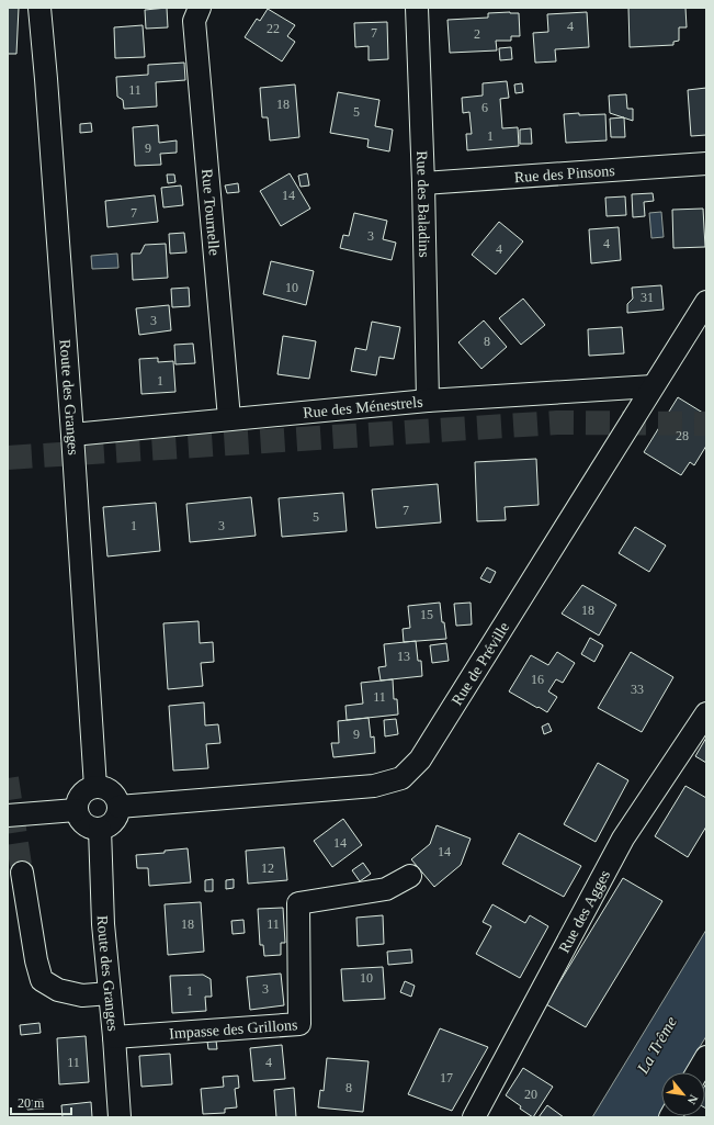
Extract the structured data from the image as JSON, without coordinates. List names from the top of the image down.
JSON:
{
  "streets": {
    "street": [
      "Rue des Pinsons",
      "Rue des Baladins",
      "Rue Tournelle",
      "Route des Granges",
      "Rue des Ménestrels",
      "Rue de Préville",
      "Rue des Agges",
      "Impasse des Grillons"
    ]
  },
  "crossings": [
    ["Rue des Pinsons", "Rue des Baladins"],
    ["Rue des Baladins", "Rue des Ménestrels"],
    ["Rue Tournelle", "Rue des Ménestrels"],
    ["Route des Granges", "Rue des Ménestrels"],
    ["Route des Granges", "Rue de Préville"],
    ["Route des Granges", "Impasse des Grillons"],
    ["Rue des Ménestrels", "Rue de Préville"]
  ],
  "water": ["La Trême"],
  "house_numbers": [
    "4",
    "22",
    "7",
    "2",
    "11",
    "18",
    "6",
    "5",
    "1",
    "9",
    "14",
    "7",
    "3",
    "4",
    "4",
    "10",
    "31",
    "3",
    "8",
    "1",
    "28",
    "7",
    "5",
    "1",
    "3",
    "18",
    "15",
    "13",
    "16",
    "33",
    "11",
    "9",
    "14",
    "14",
    "12",
    "18",
    "11",
    "10",
    "3",
    "1",
    "11",
    "4",
    "17",
    "8",
    "20"
  ],
  "scale_bar": "20 m",
  "north": "bottom right"
}
